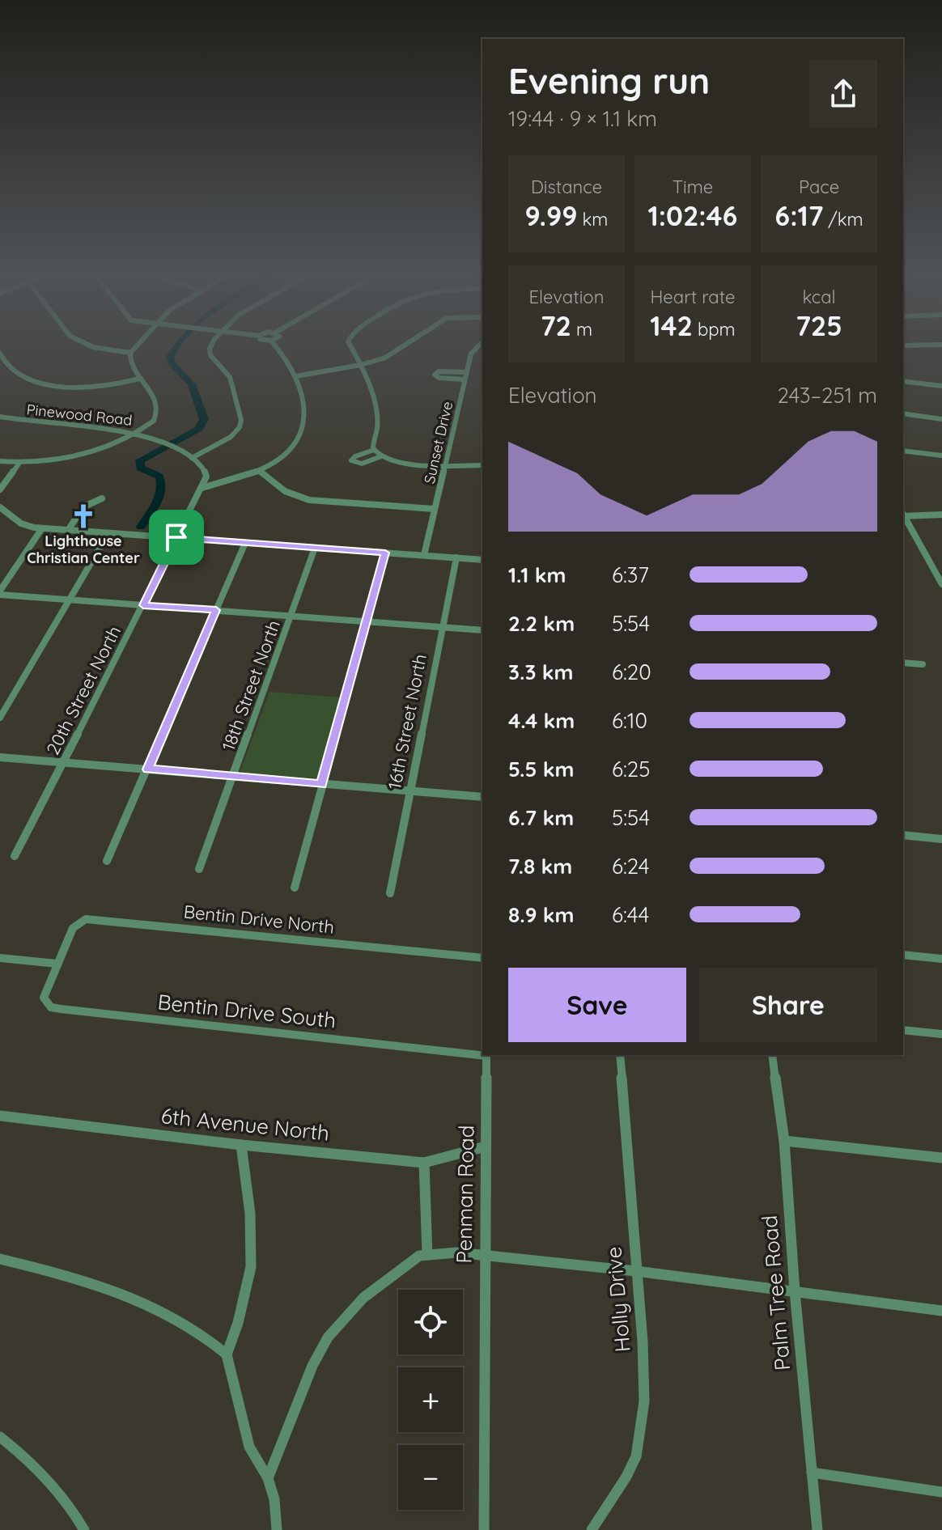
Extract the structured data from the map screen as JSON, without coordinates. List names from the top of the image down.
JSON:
{
  "streets": {
    "street": [
      "Pinewood Road",
      "Sunset Drive",
      "18th Street North",
      "20th Street North",
      "16th Street North",
      "Bentin Drive North",
      "Bentin Drive South",
      "6th Avenue North",
      "Penman Road",
      "Palm Tree Road",
      "Holly Drive"
    ]
  },
  "crossings": [
    ["Bentin Drive North", "Bentin Drive South"],
    ["6th Avenue North", "Penman Road"]
  ],
  "places": {
    "church": ["Lighthouse Christian Center"]
  },
  "page": {
    "heading": ["Evening run", "19:44 · 9 × 1.1 km"],
    "stats": [
      ["Distance", "9.99 km"],
      ["Time", "1:02:46"],
      ["Pace", "6:17 /km"],
      ["Elevation", "72 m"],
      ["Heart rate", "142 bpm"],
      ["kcal", "725"]
    ],
    "chart": ["Elevation", "243–251 m"],
    "list": [
      {
        "name": "1.1 km",
        "note": "6:37"
      },
      {
        "name": "2.2 km",
        "note": "5:54"
      },
      {
        "name": "3.3 km",
        "note": "6:20"
      },
      {
        "name": "4.4 km",
        "note": "6:10"
      },
      {
        "name": "5.5 km",
        "note": "6:25"
      },
      {
        "name": "6.7 km",
        "note": "5:54"
      },
      {
        "name": "7.8 km",
        "note": "6:24"
      },
      {
        "name": "8.9 km",
        "note": "6:44"
      }
    ],
    "buttons": ["Save", "Share"],
    "map_buttons": ["+", "−"]
  }
}
